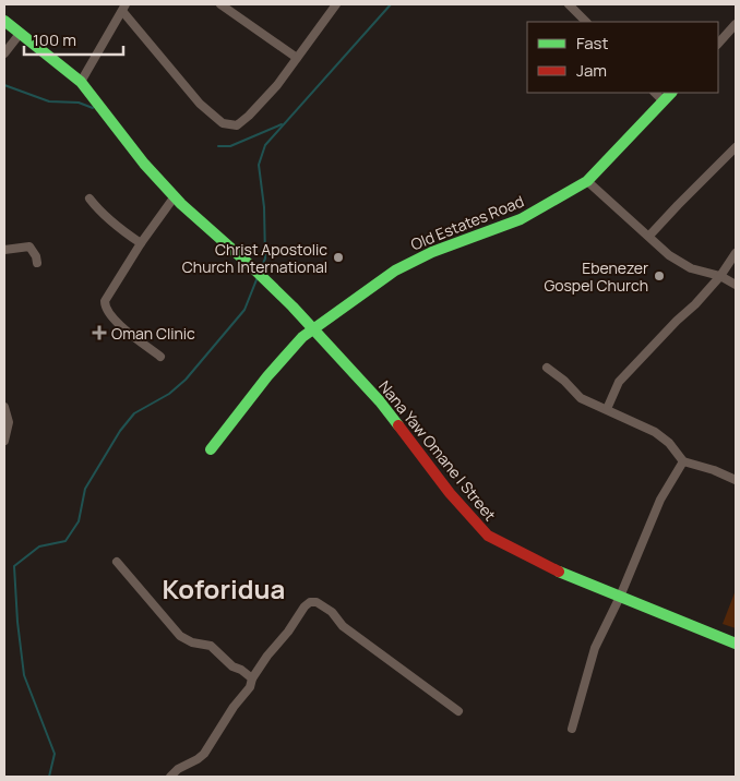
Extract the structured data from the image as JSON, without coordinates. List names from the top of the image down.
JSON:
{
  "streets": {
    "main road": ["Old Estates Road", "Nana Yaw Omane I Street"]
  },
  "crossings": [
    ["Old Estates Road", "Nana Yaw Omane I Street"]
  ],
  "districts": ["Koforidua"],
  "places": {
    "other": ["Christ Apostolic Church International", "Ebenezer Gospel Church"],
    "health": ["Oman Clinic"]
  },
  "legend": ["Fast", "Jam"],
  "scale_bar": "100 m"
}
